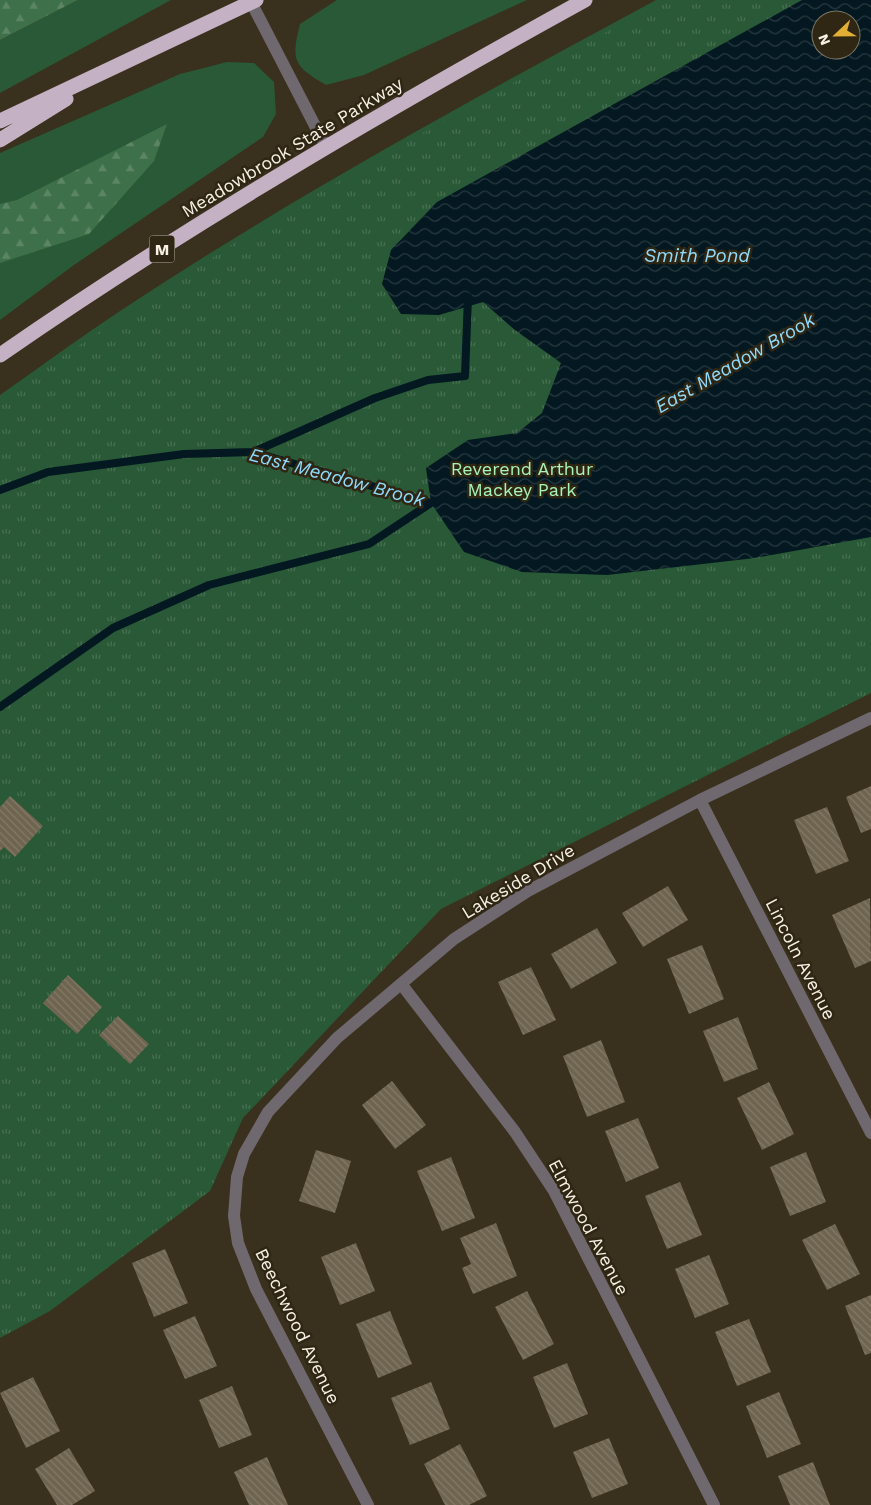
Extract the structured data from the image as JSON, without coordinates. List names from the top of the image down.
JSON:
{
  "streets": {
    "highway": ["Meadowbrook State Parkway", "M"],
    "street": [
      "Lakeside Drive",
      "Lincoln Avenue",
      "Elmwood Avenue",
      "Beechwood Avenue"
    ]
  },
  "crossings": [
    ["Lakeside Drive", "Lincoln Avenue"],
    ["Lakeside Drive", "Elmwood Avenue"],
    ["Lakeside Drive", "Beechwood Avenue"]
  ],
  "water": ["Smith Pond", "East Meadow Brook"],
  "parks": ["Reverend Arthur Mackey Park"],
  "north": "left"
}
